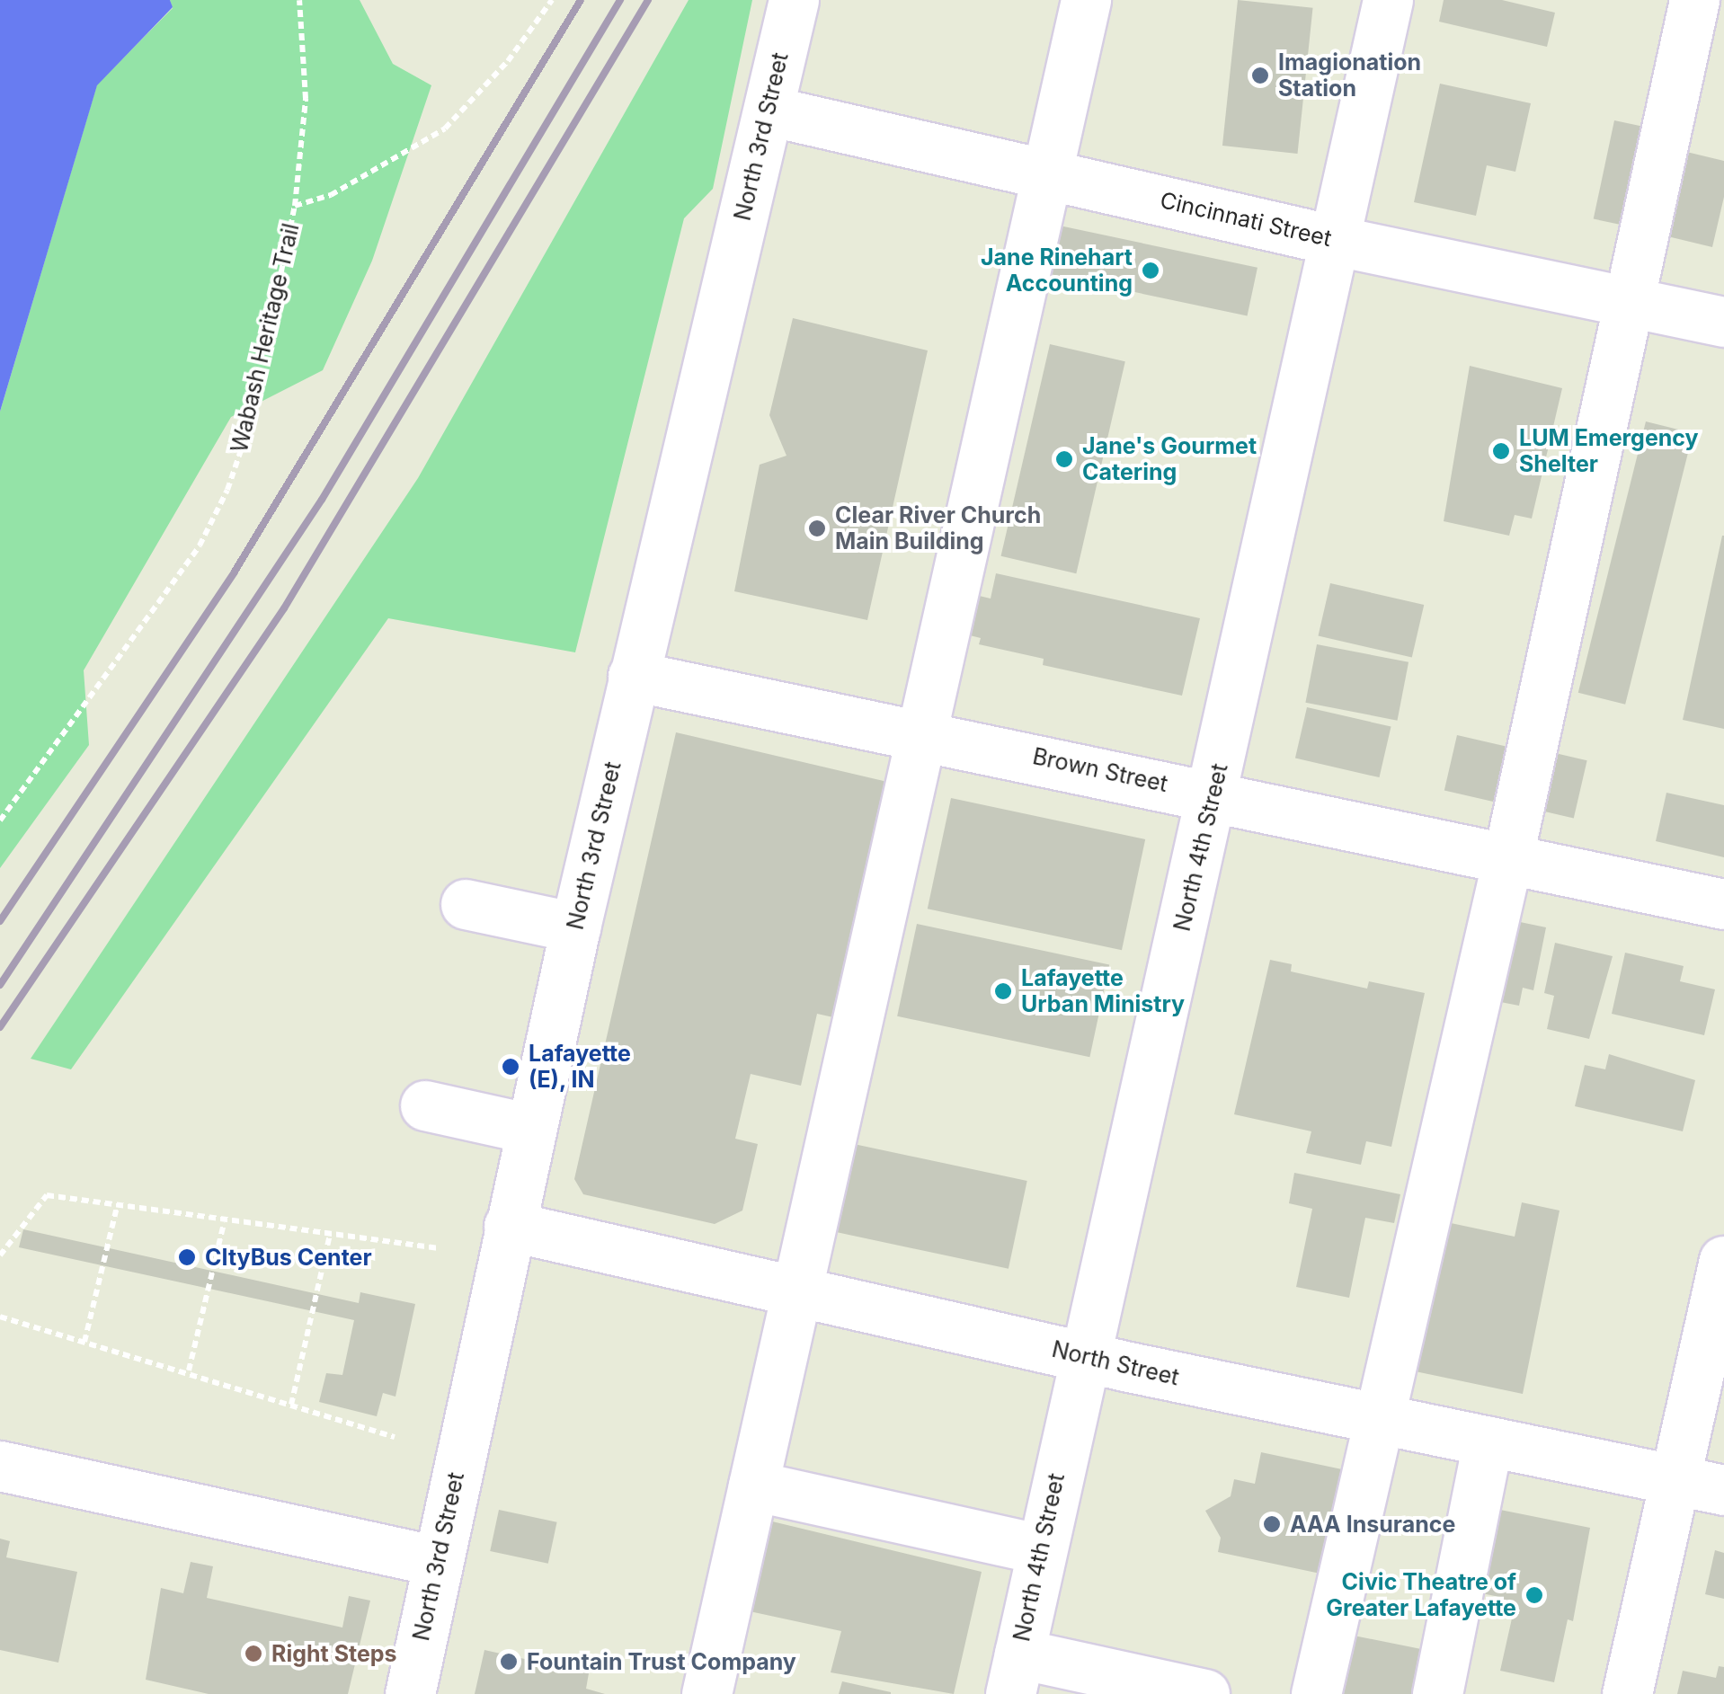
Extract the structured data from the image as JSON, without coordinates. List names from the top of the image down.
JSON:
{
  "streets": {
    "street": [
      "North 3rd Street",
      "Cincinnati Street",
      "Brown Street",
      "North 4th Street",
      "North Street"
    ],
    "path": ["Wabash Heritage Trail"]
  },
  "crossings": [
    ["North 3rd Street", "Cincinnati Street"],
    ["North 3rd Street", "Brown Street"],
    ["North 3rd Street", "North Street"],
    ["Cincinnati Street", "North 4th Street"],
    ["Brown Street", "North 4th Street"],
    ["North 4th Street", "North Street"]
  ],
  "places": [
    "Imagionation Station",
    "Jane Rinehart Accounting",
    "LUM Emergency Shelter",
    "Jane's Gourmet Catering",
    "Clear River Church Main Building",
    "Lafayette Urban Ministry",
    "Lafayette (E), IN",
    "CItyBus Center",
    "AAA Insurance",
    "Civic Theatre of Greater Lafayette",
    "Right Steps",
    "Fountain Trust Company"
  ]
}
